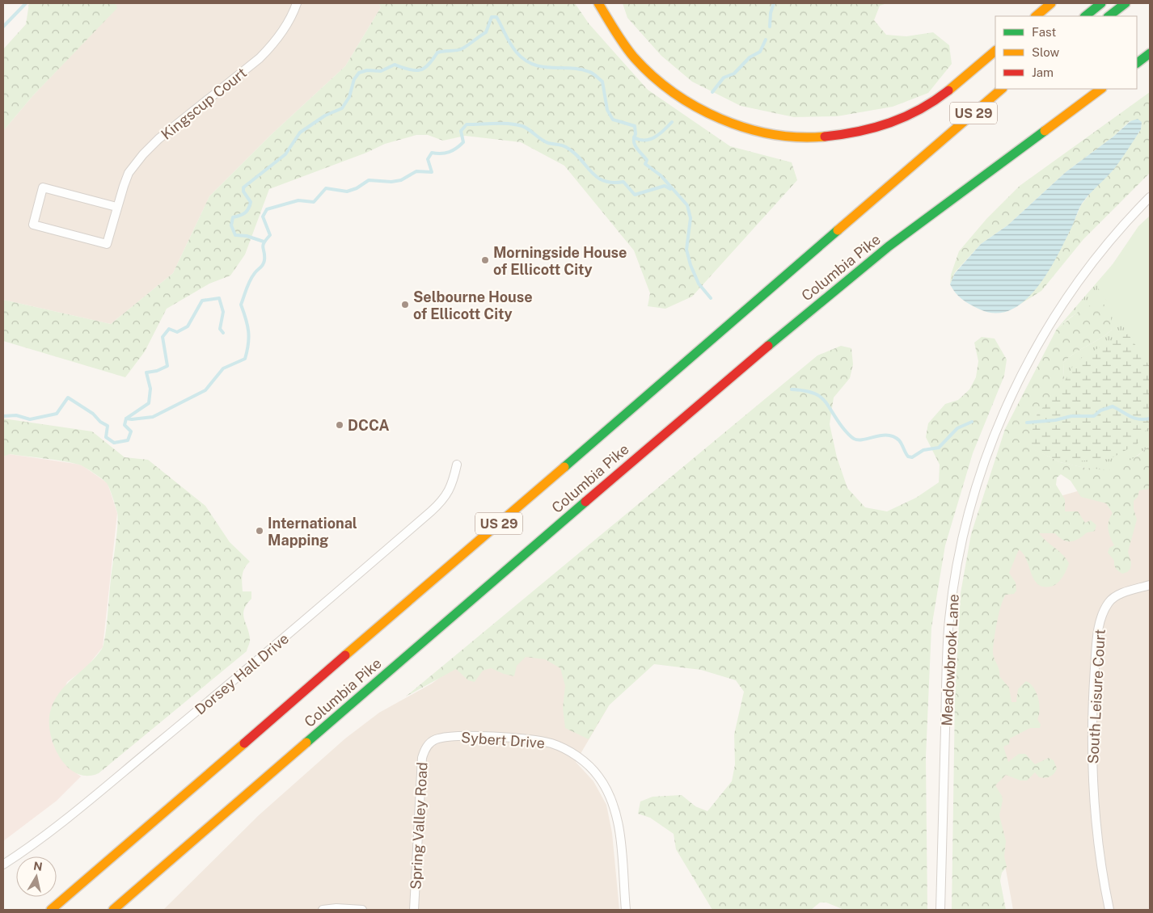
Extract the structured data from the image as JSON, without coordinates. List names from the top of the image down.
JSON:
{
  "streets": {
    "main road": ["US 29", "Columbia Pike"],
    "street": [
      "Kingscup Court",
      "Meadowbrook Lane",
      "Dorsey Hall Drive",
      "South Leisure Court",
      "Sybert Drive",
      "Spring Valley Road"
    ]
  },
  "crossings": [
    ["Sybert Drive", "Spring Valley Road"]
  ],
  "places": [
    "Morningside House of Ellicott City",
    "Selbourne House of Ellicott City",
    "DCCA",
    "International Mapping"
  ],
  "legend": ["Fast", "Slow", "Jam"],
  "north": "top"
}
